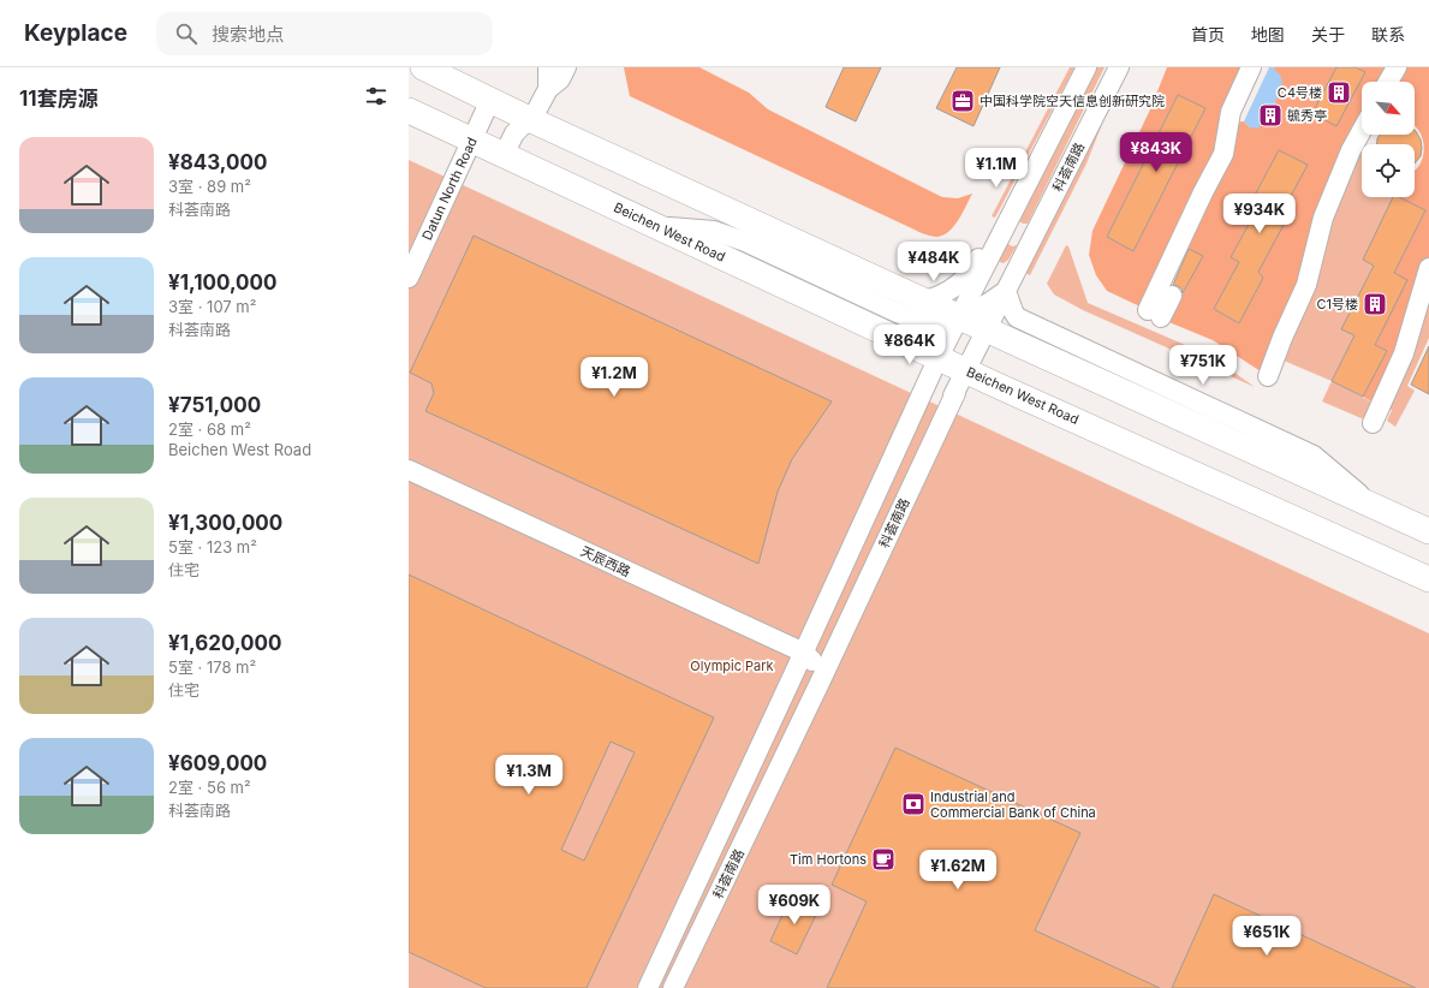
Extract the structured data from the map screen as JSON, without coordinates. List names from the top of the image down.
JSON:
{
  "streets": {
    "main road": ["Beichen West Road"],
    "street": ["科荟南路", "Datun North Road", "天辰西路"]
  },
  "crossings": [
    ["科荟南路", "Beichen West Road"],
    ["科荟南路", "天辰西路"],
    ["Datun North Road", "Beichen West Road"]
  ],
  "parks": ["Olympic Park"],
  "places": {
    "building": ["C4号楼", "毓秀亭", "C1号楼"],
    "office": ["中国科学院空天信息创新研究院"],
    "bank": ["Industrial and Commercial Bank of China"],
    "cafe": ["Tim Hortons"]
  },
  "north": "bottom right",
  "page": {
    "header": "Keyplace",
    "search": "搜索地点",
    "nav": [
      "首页",
      "地图",
      "关于",
      "联系"
    ],
    "heading": "11套房源",
    "list": [
      {
        "name": "¥843,000",
        "note": "3室 · 89 m² · 科荟南路"
      },
      {
        "name": "¥1,100,000",
        "note": "3室 · 107 m² · 科荟南路"
      },
      {
        "name": "¥751,000",
        "note": "2室 · 68 m² · Beichen West Road"
      },
      {
        "name": "¥1,300,000",
        "note": "5室 · 123 m² · 住宅"
      },
      {
        "name": "¥1,620,000",
        "note": "5室 · 178 m² · 住宅"
      },
      {
        "name": "¥609,000",
        "note": "2室 · 56 m² · 科荟南路"
      }
    ],
    "price": [
      "¥843K",
      "¥1.1M",
      "¥934K",
      "¥484K",
      "¥864K",
      "¥751K",
      "¥1.2M",
      "¥1.3M",
      "¥1.62M",
      "¥609K",
      "¥651K"
    ]
  }
}
